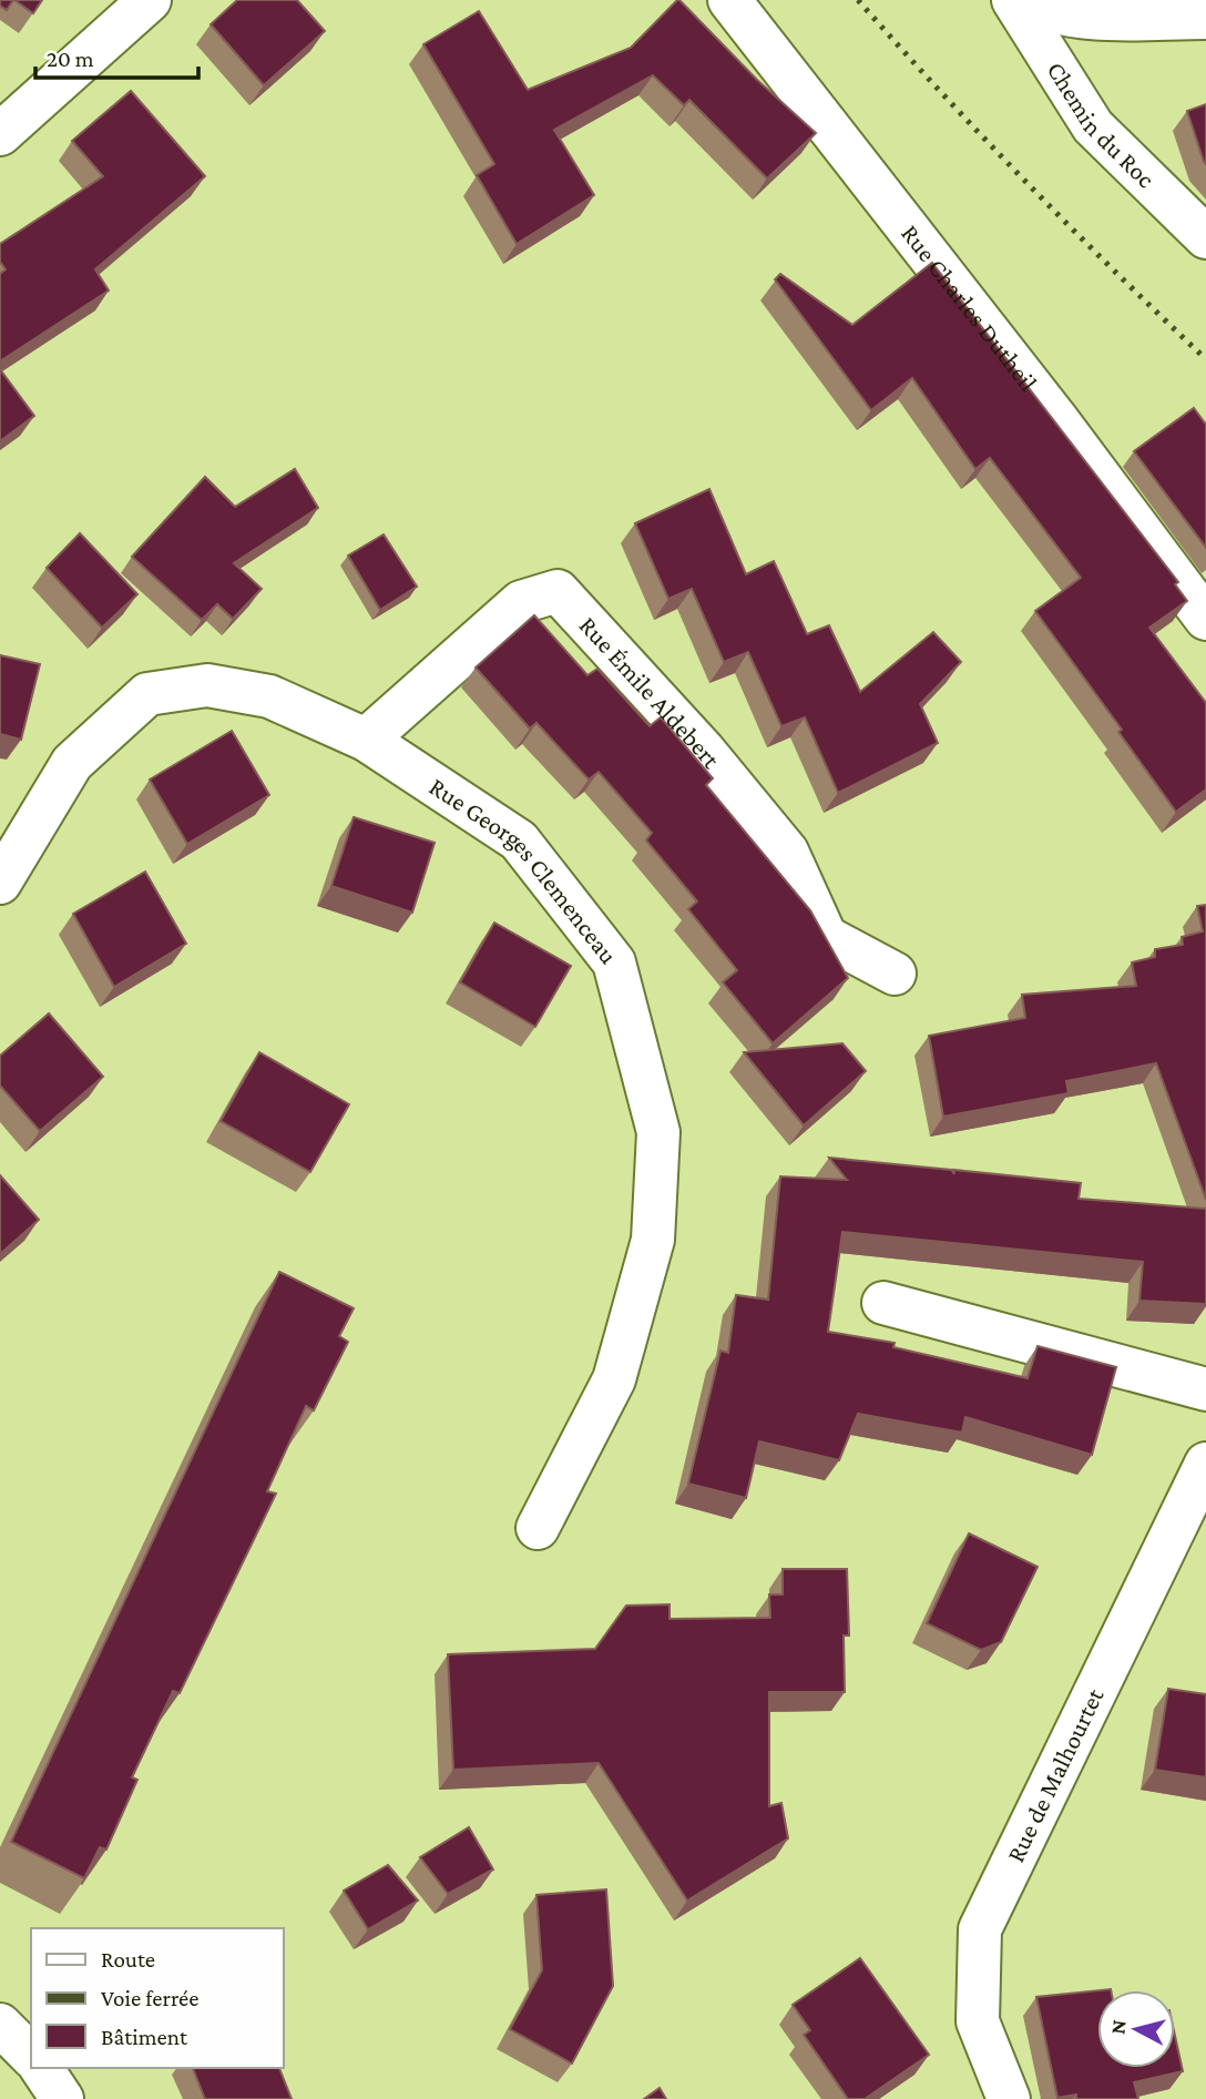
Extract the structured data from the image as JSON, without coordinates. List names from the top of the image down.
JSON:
{
  "streets": {
    "street": [
      "Chemin du Roc",
      "Rue Charles Dutheil",
      "Rue Émile Aldebert",
      "Rue Georges Clemenceau",
      "Rue de Malhourtet"
    ]
  },
  "crossings": [
    ["Rue Émile Aldebert", "Rue Georges Clemenceau"]
  ],
  "legend": ["Route", "Voie ferrée", "Bâtiment"],
  "scale_bar": "20 m",
  "north": "left"
}
